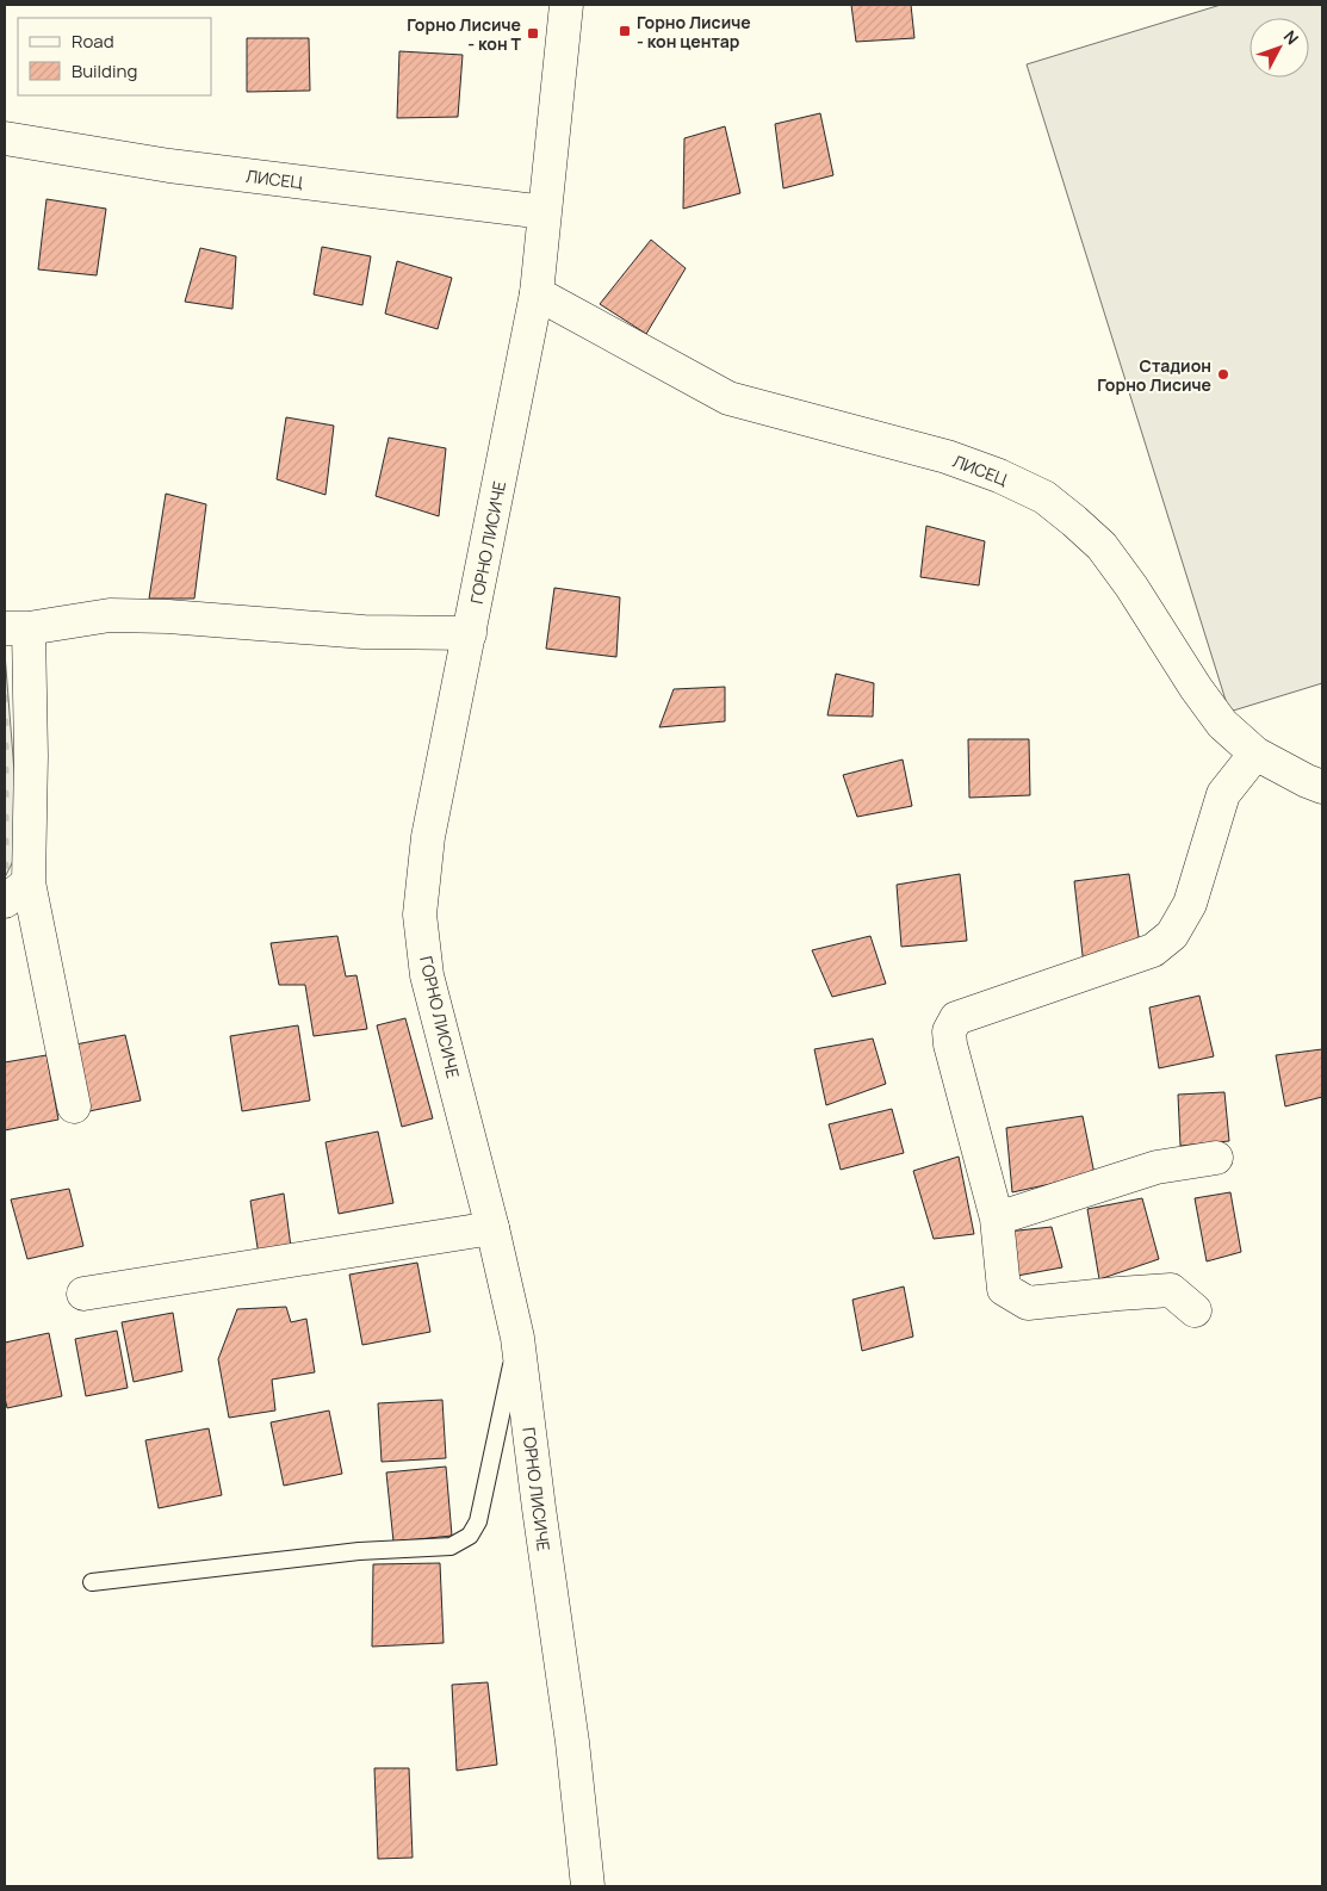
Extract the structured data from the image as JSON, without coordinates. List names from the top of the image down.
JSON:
{
  "streets": {
    "street": ["ЛИСЕЦ", "ГОРНО ЛИСИЧЕ"]
  },
  "crossings": [
    ["ЛИСЕЦ", "ГОРНО ЛИСИЧЕ"]
  ],
  "places": {
    "transit": ["Горно Лисиче - кон центар", "Горно Лисиче - кон Т"],
    "other": ["Стадион Горно Лисиче"]
  },
  "legend": ["Road", "Building"],
  "north": "top right"
}
